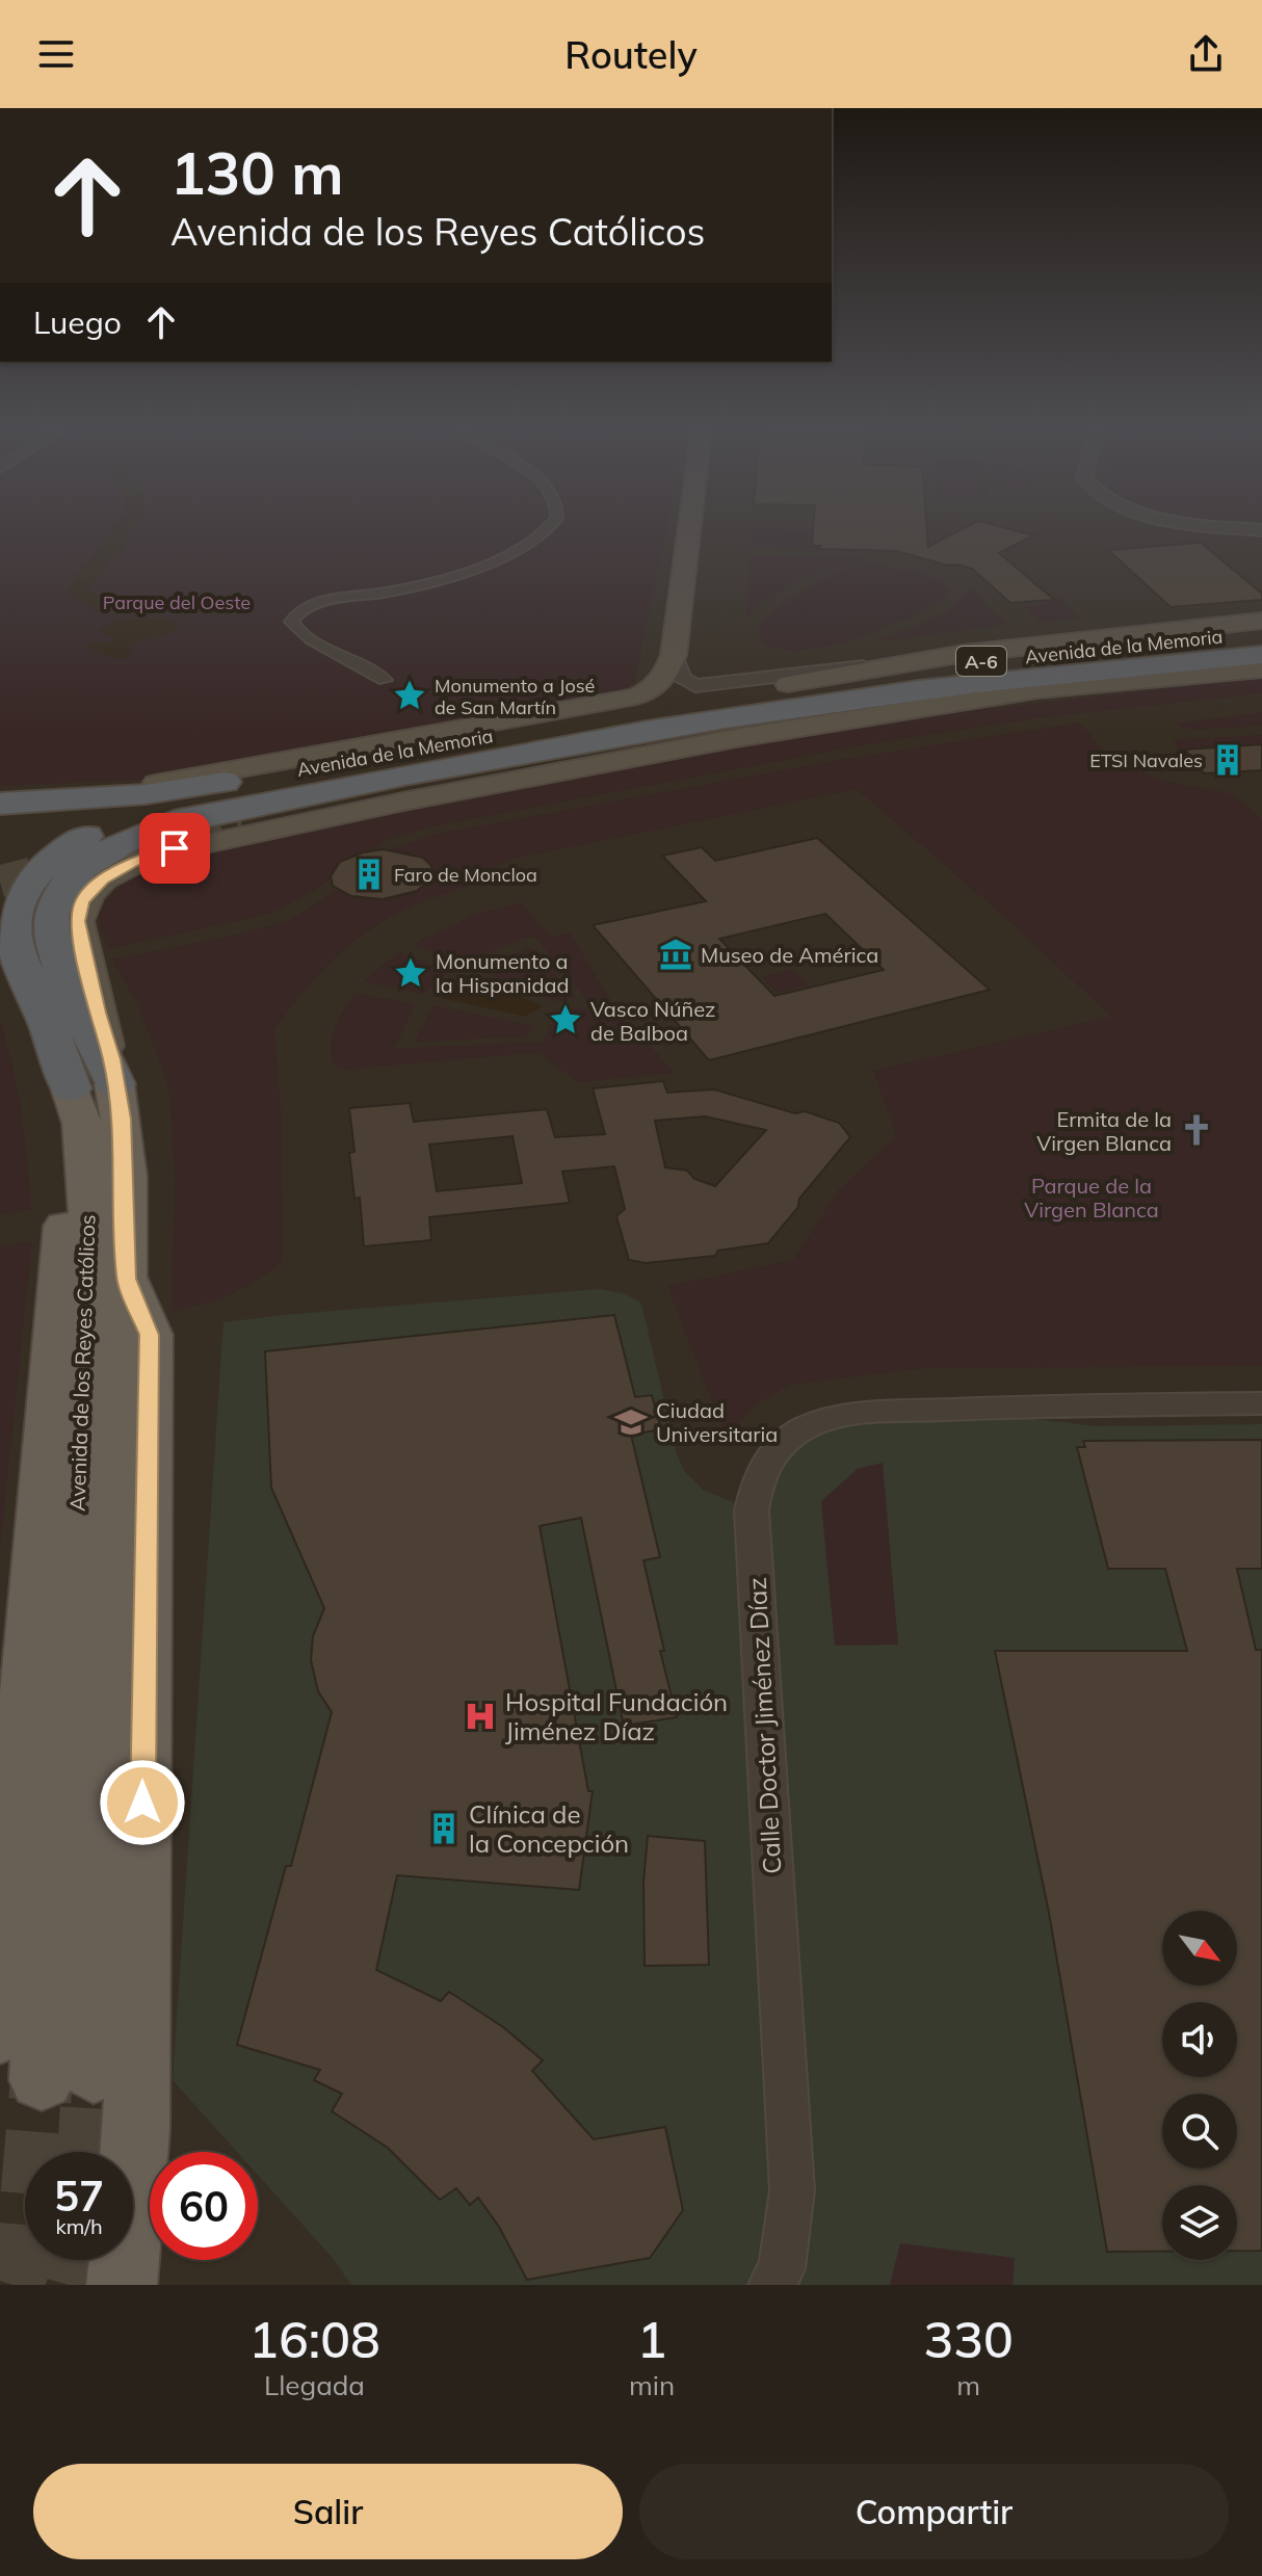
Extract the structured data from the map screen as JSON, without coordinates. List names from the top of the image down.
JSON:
{
  "streets": {
    "highway": ["Avenida de la Memoria", "A-6", "Avenida de los Reyes Católicos"],
    "street": ["Calle Doctor Jiménez Díaz"]
  },
  "crossings": [
    ["Avenida de la Memoria", "Avenida de los Reyes Católicos"]
  ],
  "parks": ["Parque del Oeste", "Parque de la Virgen Blanca"],
  "places": {
    "place": ["Monumento a José de San Martín", "Monumento a la Hispanidad", "Vasco Núñez de Balboa"],
    "building": ["ETSI Navales", "Faro de Moncloa", "Clínica de la Concepción"],
    "museum": ["Museo de América"],
    "church": ["Ermita de la Virgen Blanca"],
    "school or university": ["Ciudad Universitaria"],
    "hospital": ["Hospital Fundación Jiménez Díaz"]
  },
  "north": "bottom right",
  "page": {
    "header": "Routely",
    "turn": ["130 m", "Avenida de los Reyes Católicos"],
    "then": "Luego",
    "speed": "57 km/h",
    "limit": "60",
    "eta": [
      "16:08",
      "Llegada",
      "1",
      "min",
      "330",
      "m"
    ],
    "buttons": ["Salir", "Compartir"]
  }
}
